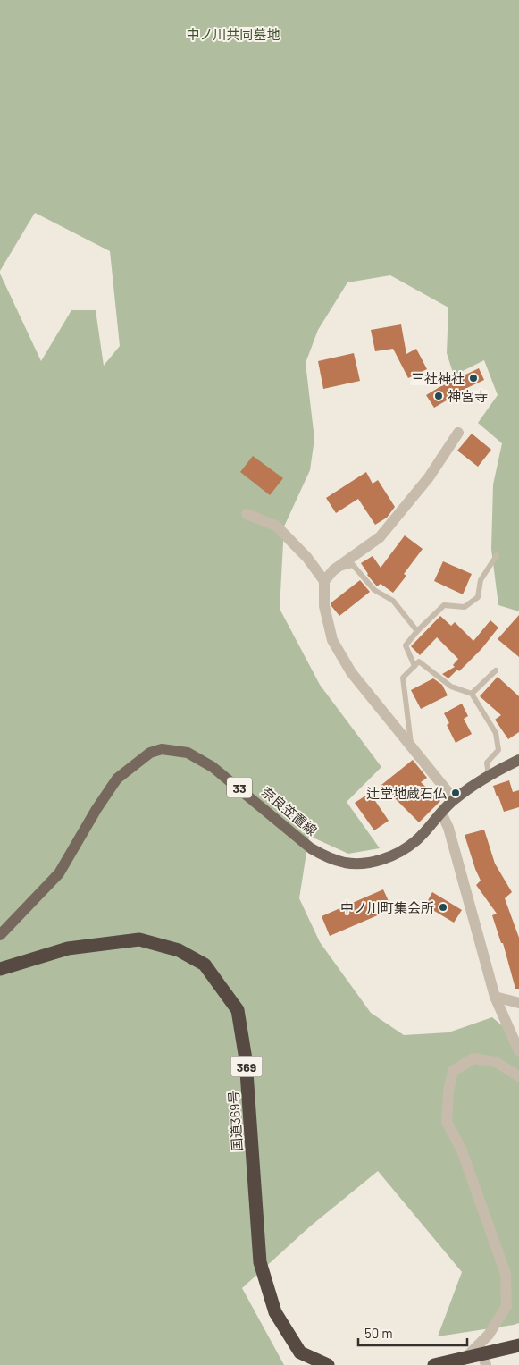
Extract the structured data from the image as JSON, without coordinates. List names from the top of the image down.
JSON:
{
  "streets": {
    "highway": ["369", "国道369号"],
    "main road": ["33", "奈良笠置線"]
  },
  "parks": ["中ノ川共同墓地"],
  "places": [
    "三社神社",
    "神宮寺",
    "辻堂地蔵石仏",
    "中ノ川町集会所"
  ],
  "scale_bar": "50 m"
}
